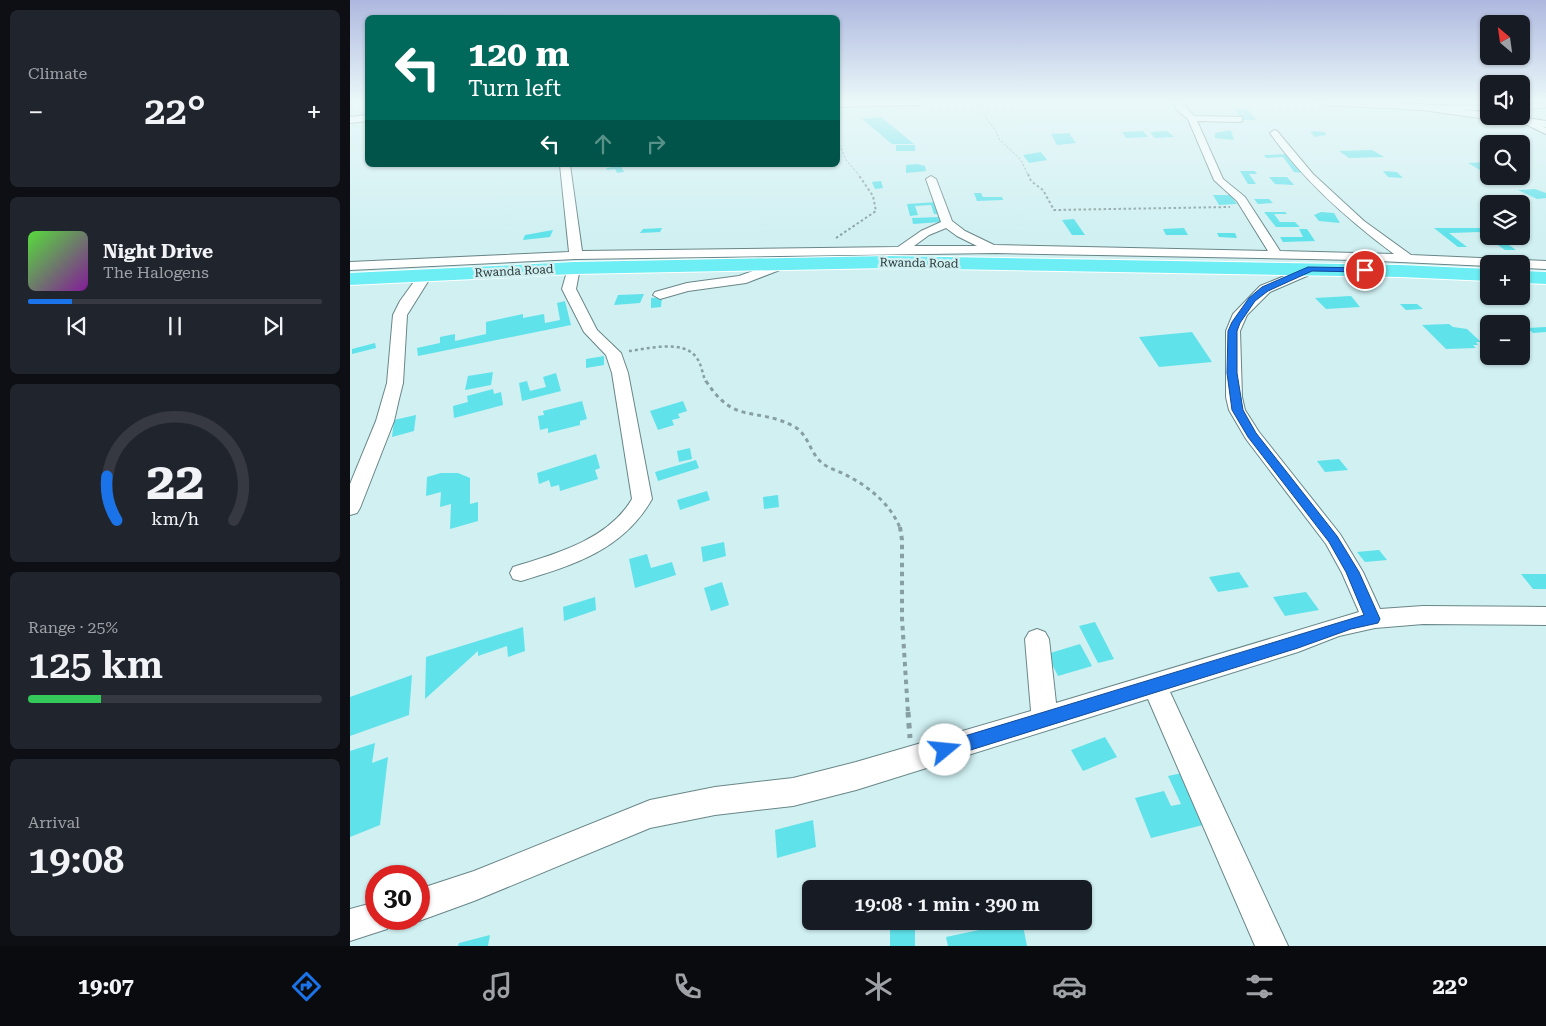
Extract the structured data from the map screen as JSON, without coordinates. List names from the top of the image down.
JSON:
{
  "streets": {
    "highway": ["Rwanda Road"]
  },
  "north": "top left",
  "page": {
    "tile": [
      "Climate",
      ["Range · 25%", "125 km"],
      ["Arrival", "19:08"]
    ],
    "map_buttons": ["+", "−"],
    "turn": ["120 m", "Turn left"],
    "heat": ["−", "22°", "+"],
    "song": ["Night Drive", "The Halogens"],
    "limit": "30",
    "trip": "19:08 · 1 min · 390 m",
    "tabs": ["19:07", "22°"],
    "gauge": ["22", "km/h"]
  }
}
